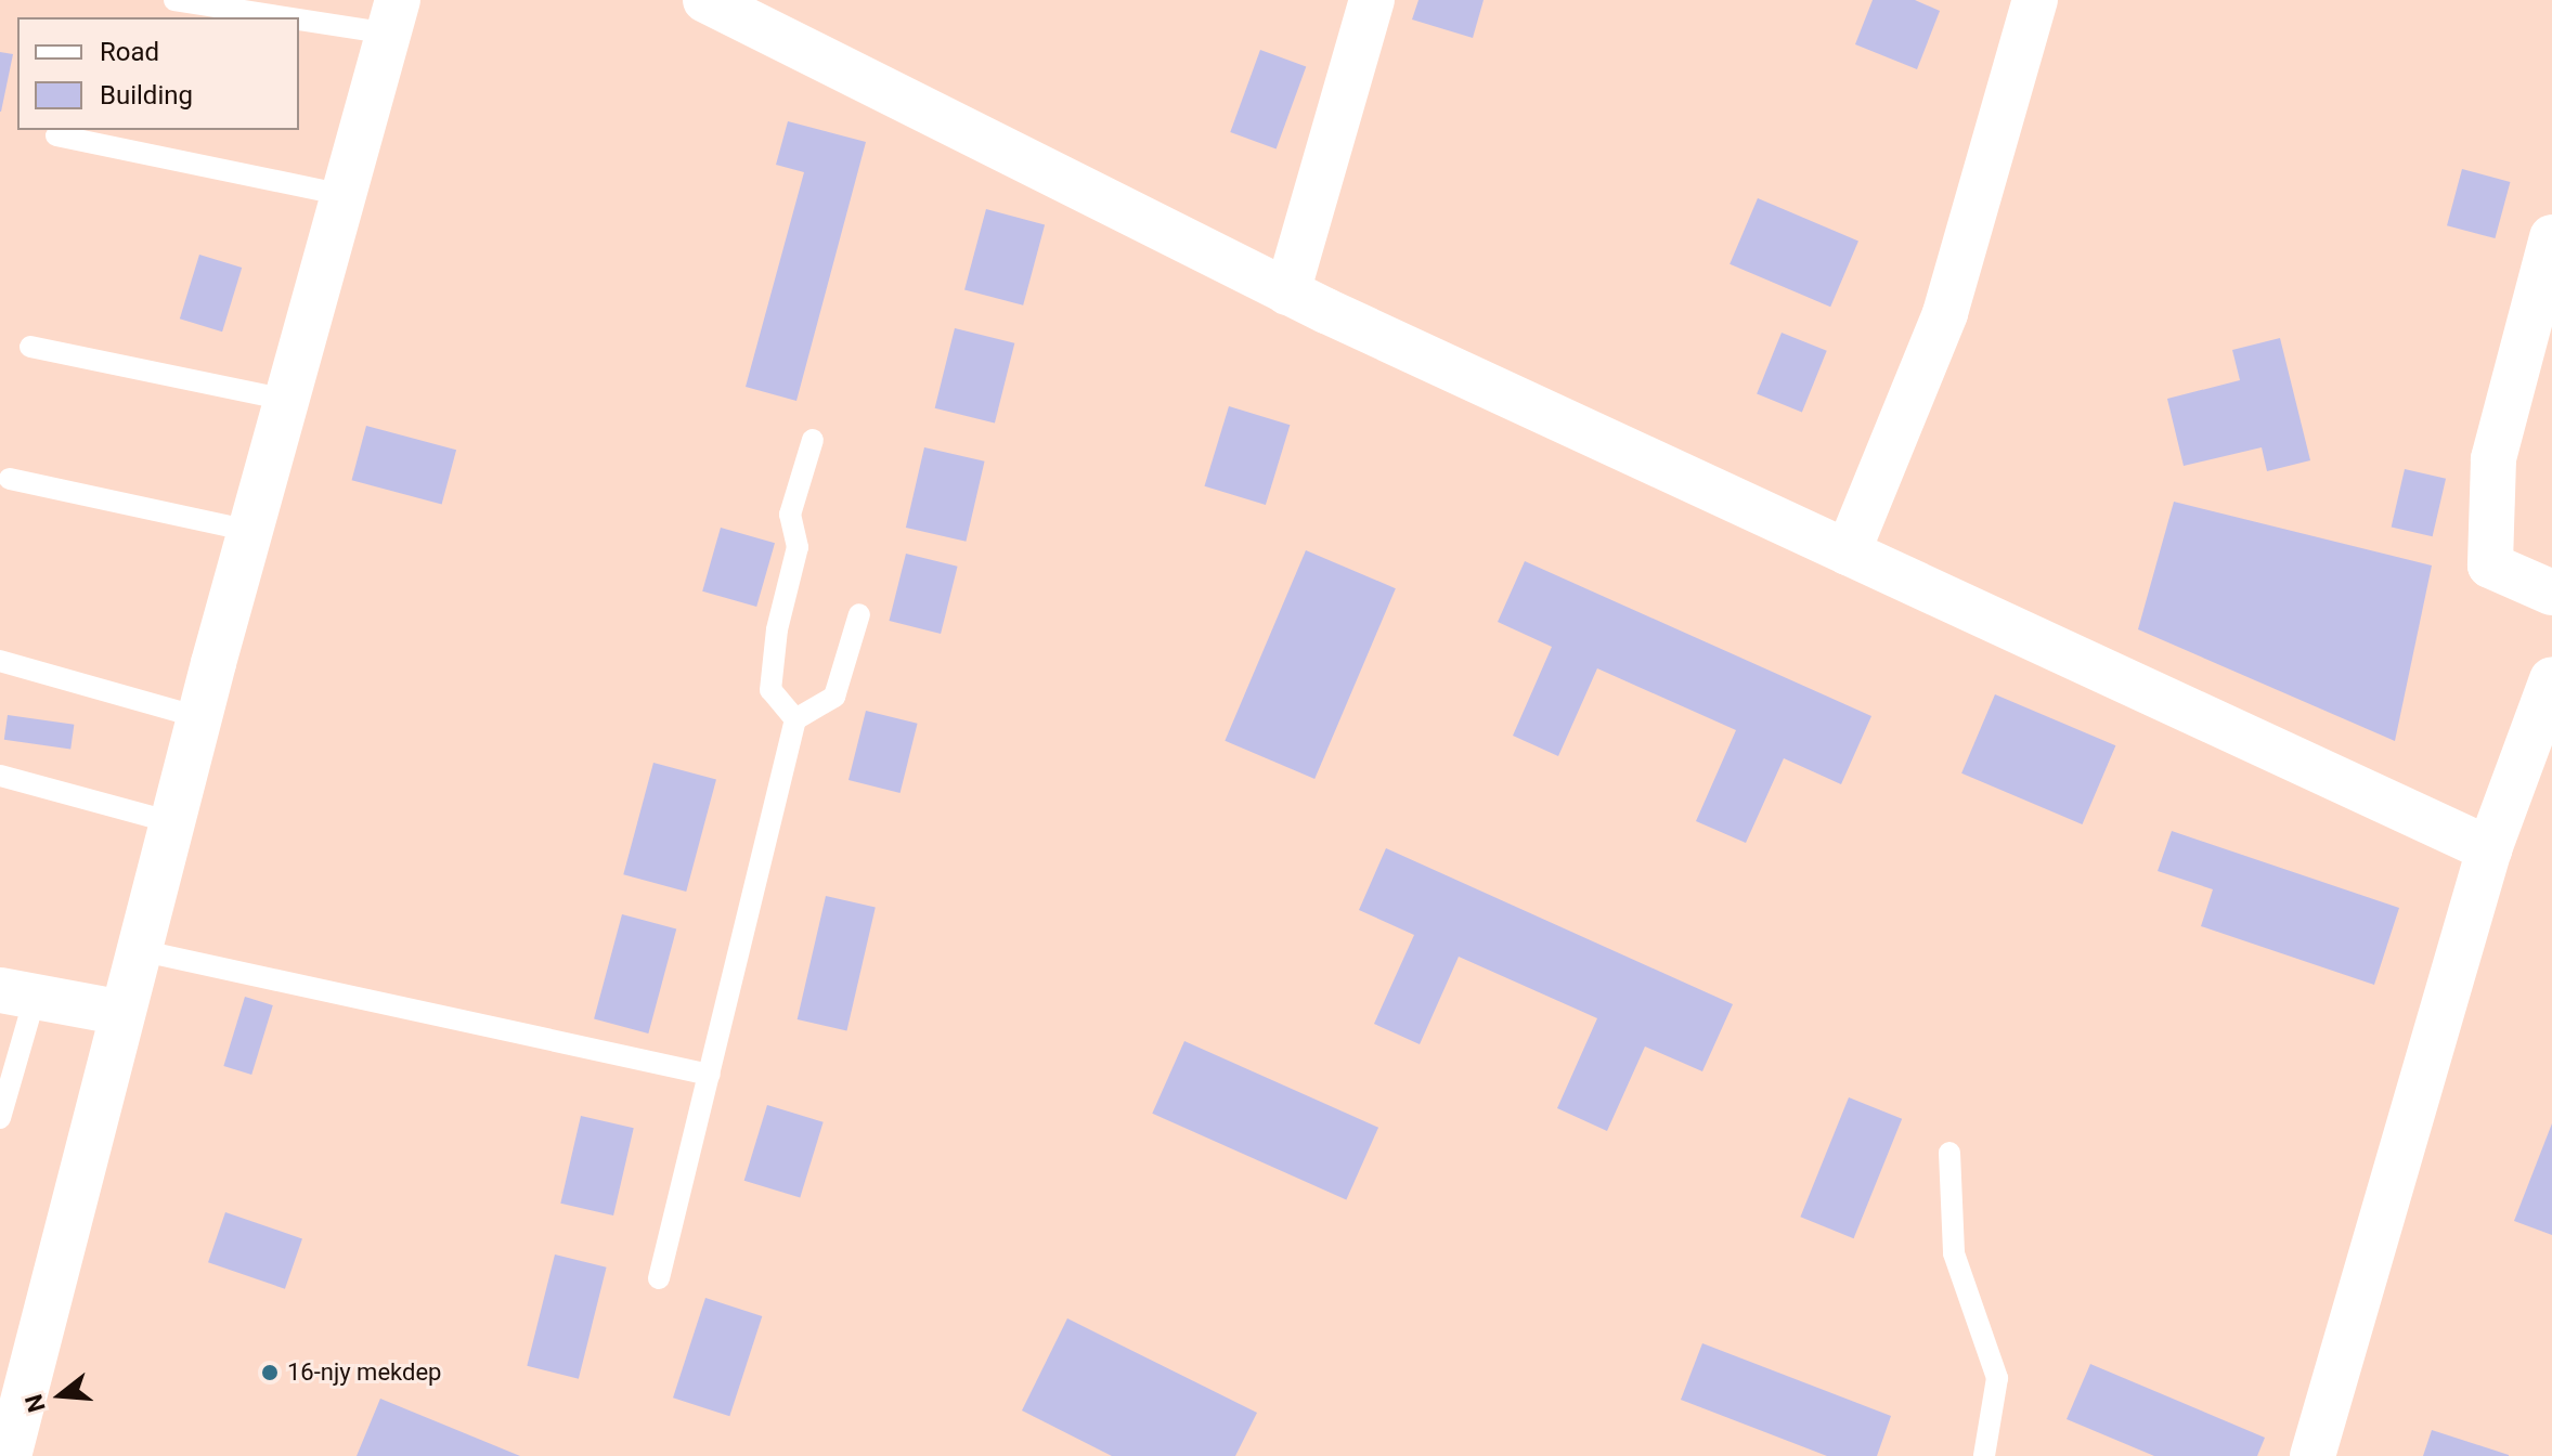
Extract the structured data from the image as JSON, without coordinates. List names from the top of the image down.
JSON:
{
  "places": ["16-njy mekdep"],
  "legend": ["Road", "Building"],
  "north": "left"
}
